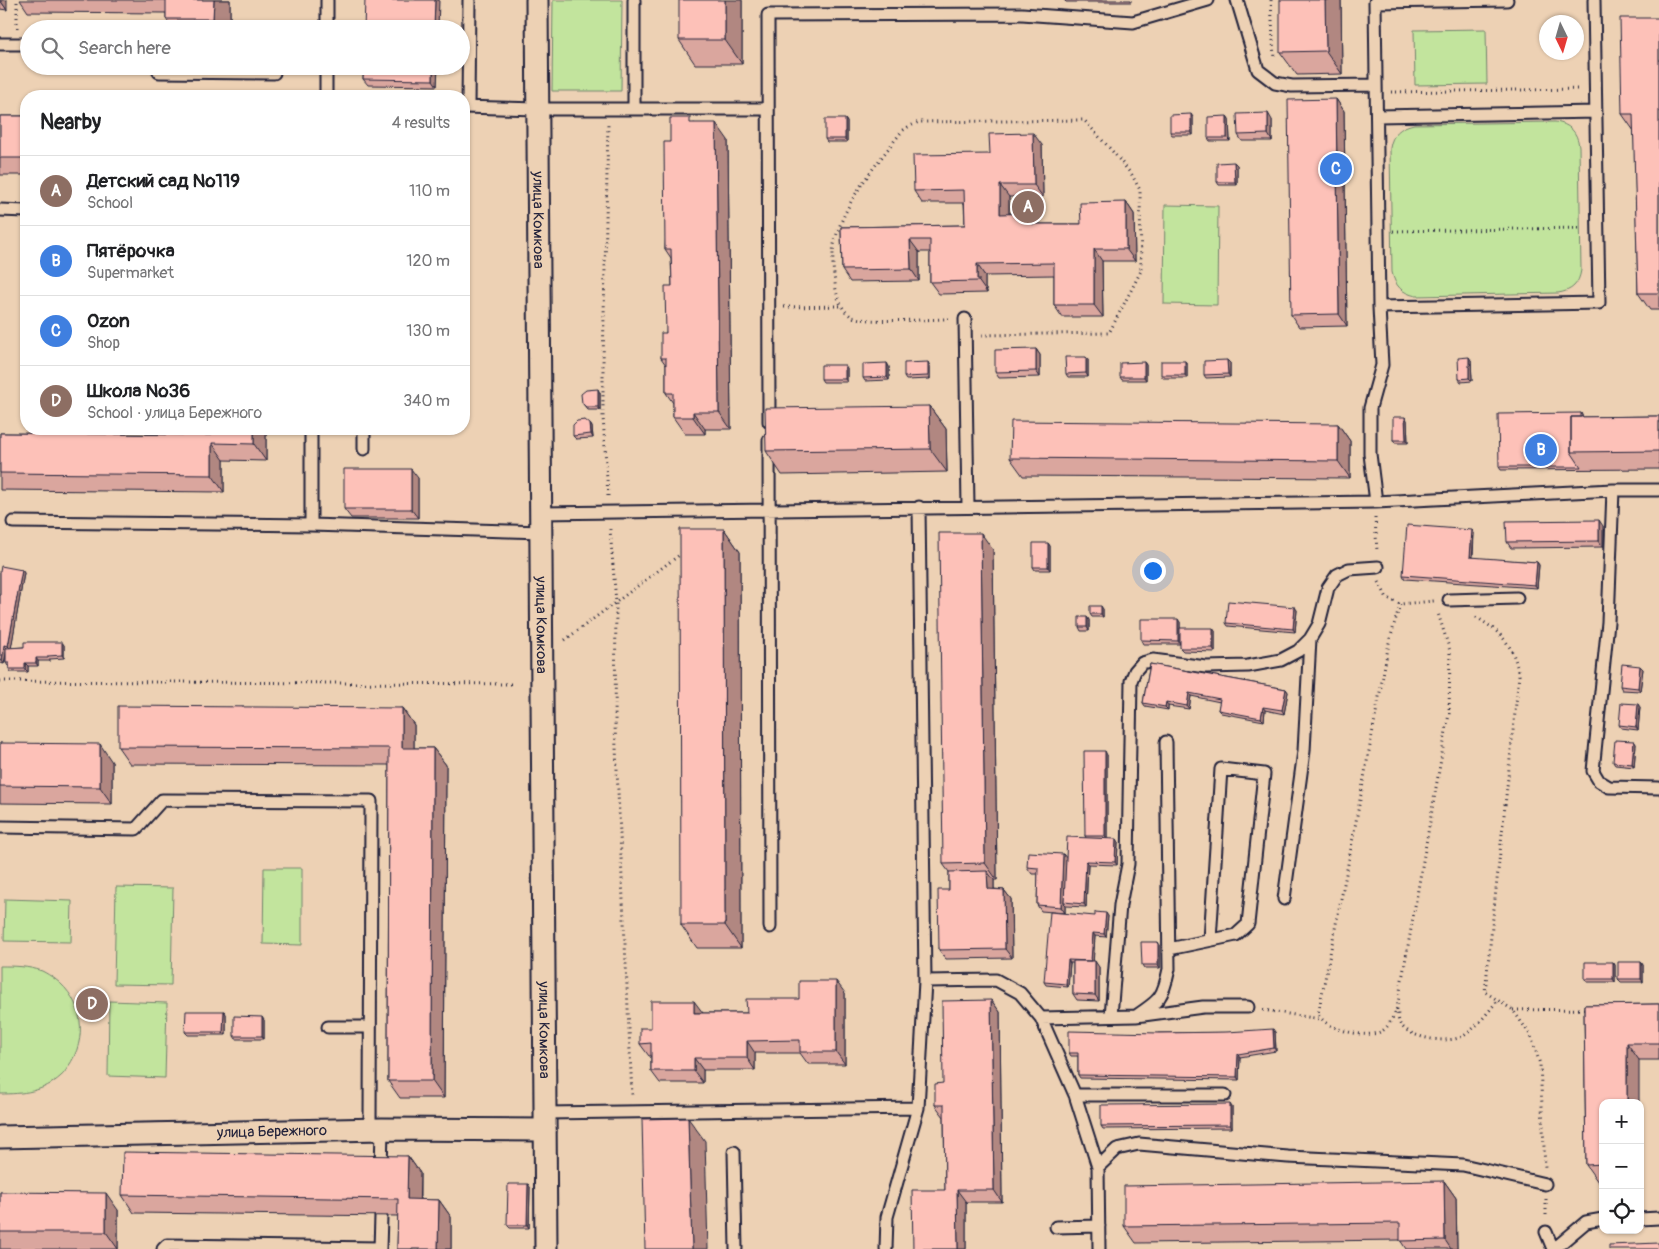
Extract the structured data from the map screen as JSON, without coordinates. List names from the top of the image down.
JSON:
{
  "streets": {
    "street": ["улица Комкова", "улица Бережного"]
  },
  "crossings": [
    ["улица Комкова", "улица Бережного"]
  ],
  "north": "bottom",
  "page": {
    "search": "Search here",
    "heading": ["Nearby", "4 results"],
    "pins": [
      "C",
      "A",
      "B",
      "D"
    ],
    "list": [
      {
        "mark": "A",
        "name": "Детский сад №119",
        "note": "School",
        "value": "110 m"
      },
      {
        "mark": "B",
        "name": "Пятёрочка",
        "note": "Supermarket",
        "value": "120 m"
      },
      {
        "mark": "C",
        "name": "Ozon",
        "note": "Shop",
        "value": "130 m"
      },
      {
        "mark": "D",
        "name": "Школа №36",
        "note": "School · улица Бережного",
        "value": "340 m"
      }
    ],
    "map_buttons": ["+", "−"]
  }
}
